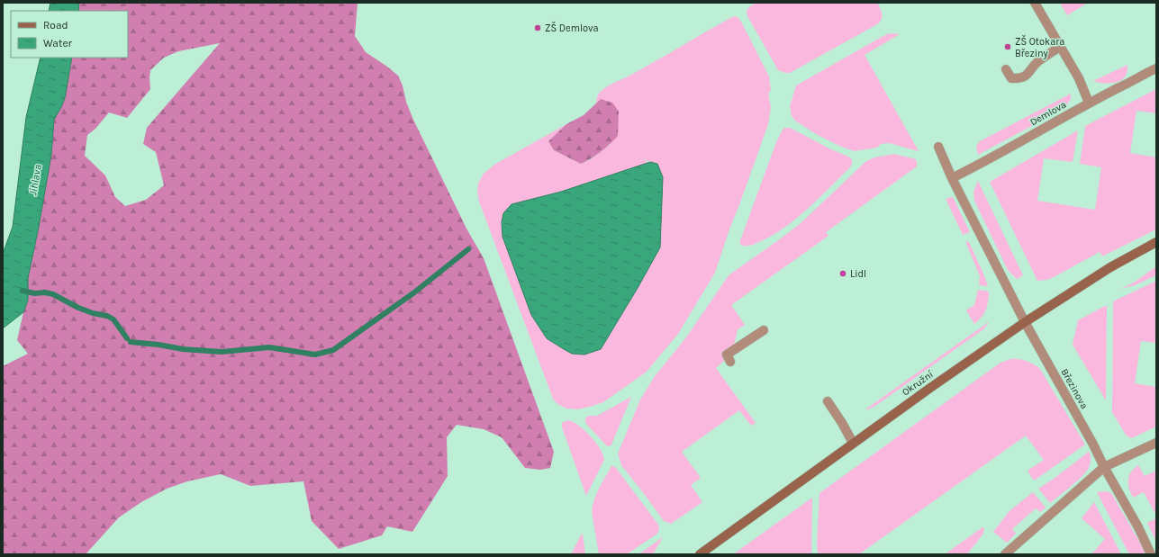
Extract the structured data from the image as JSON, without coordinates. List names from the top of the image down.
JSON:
{
  "streets": {
    "street": ["Demlova", "Okružní", "Březinova"]
  },
  "crossings": [
    ["Okružní", "Březinova"]
  ],
  "water": ["Jihlava"],
  "places": ["ZŠ Demlova", "ZŠ Otokara Březiny", "Lidl"],
  "legend": ["Road", "Water"]
}
